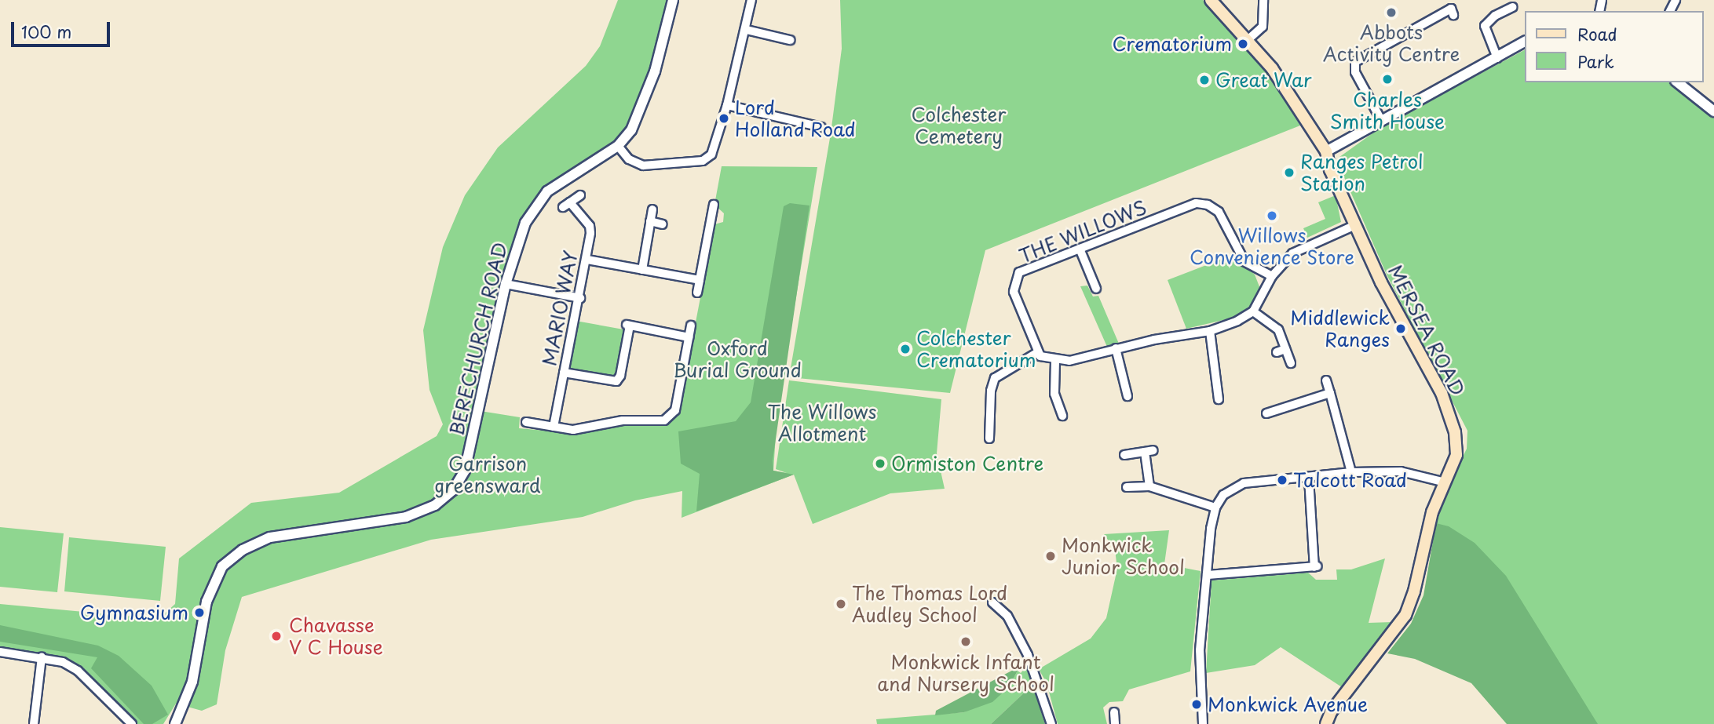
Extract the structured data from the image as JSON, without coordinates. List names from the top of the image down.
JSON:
{
  "streets": {
    "main road": ["MERSEA ROAD"],
    "street": ["THE WILLOWS", "MARIO WAY", "BERECHURCH ROAD"]
  },
  "parks": [
    "Colchester Cemetery",
    "Oxford Burial Ground",
    "The Willows Allotment",
    "Garrison greensward"
  ],
  "places": [
    "Abbots Activity Centre",
    "Crematorium",
    "Charles Smith House",
    "Great War",
    "Lord Holland Road",
    "Ranges Petrol Station",
    "Willows Convenience Store",
    "Middlewick Ranges",
    "Colchester Crematorium",
    "Ormiston Centre",
    "Talcott Road",
    "Monkwick Junior School",
    "The Thomas Lord Audley School",
    "Gymnasium",
    "Chavasse V C House",
    "Monkwick Infant and Nursery School",
    "Monkwick Avenue"
  ],
  "legend": ["Road", "Park"],
  "scale_bar": "100 m"
}
